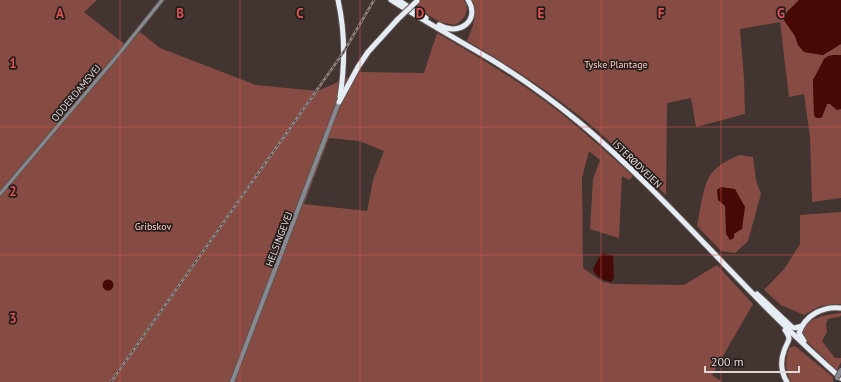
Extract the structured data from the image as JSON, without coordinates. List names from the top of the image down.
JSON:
{
  "streets": {
    "highway": ["ISTERØDVEJEN"],
    "street": ["ODDERDAMSVEJ", "HELSINGEVEJ"]
  },
  "parks": ["Tyske Plantage", "Gribskov"],
  "scale_bar": "200 m",
  "grid": {
    "columns": [
      "A",
      "B",
      "C",
      "D",
      "E",
      "F",
      "G"
    ],
    "rows": ["1", "2", "3"]
  }
}
